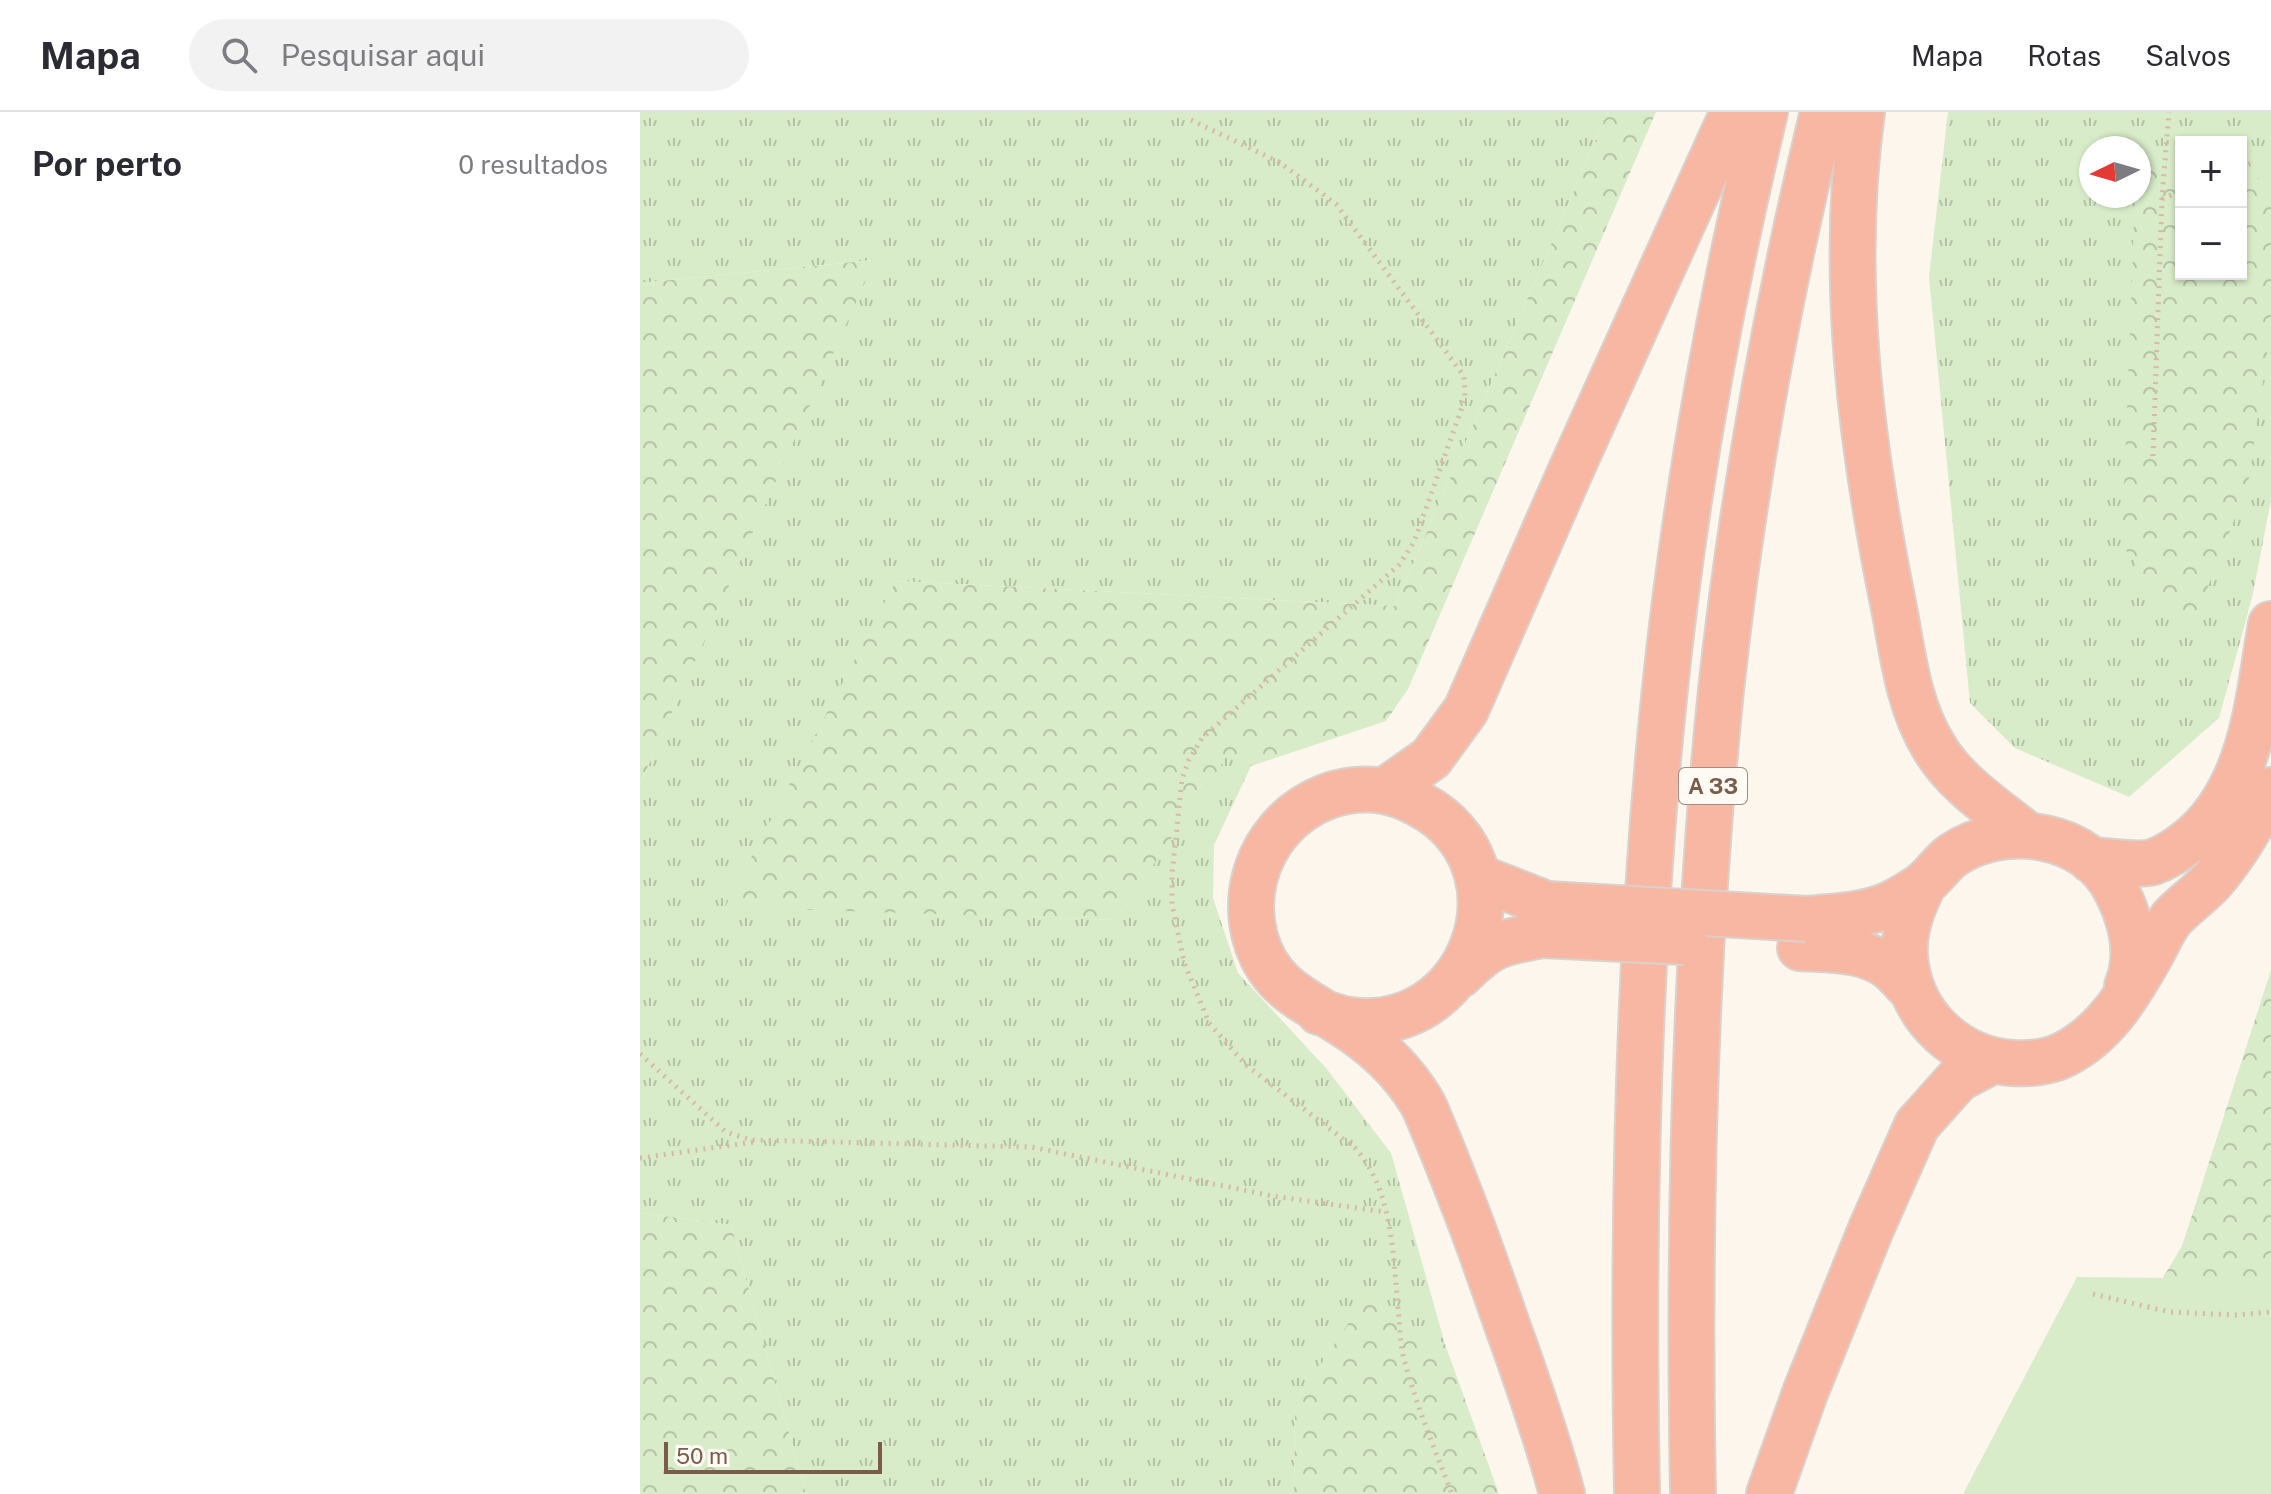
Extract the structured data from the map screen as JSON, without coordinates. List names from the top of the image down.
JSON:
{
  "streets": {
    "highway": ["A 33"]
  },
  "scale_bar": "50 m",
  "north": "left",
  "page": {
    "header": "Mapa",
    "search": "Pesquisar aqui",
    "nav": ["Mapa", "Rotas", "Salvos"],
    "heading": ["Por perto", "0 resultados"],
    "map_buttons": ["+", "−"],
    "scale": "50 m"
  }
}
